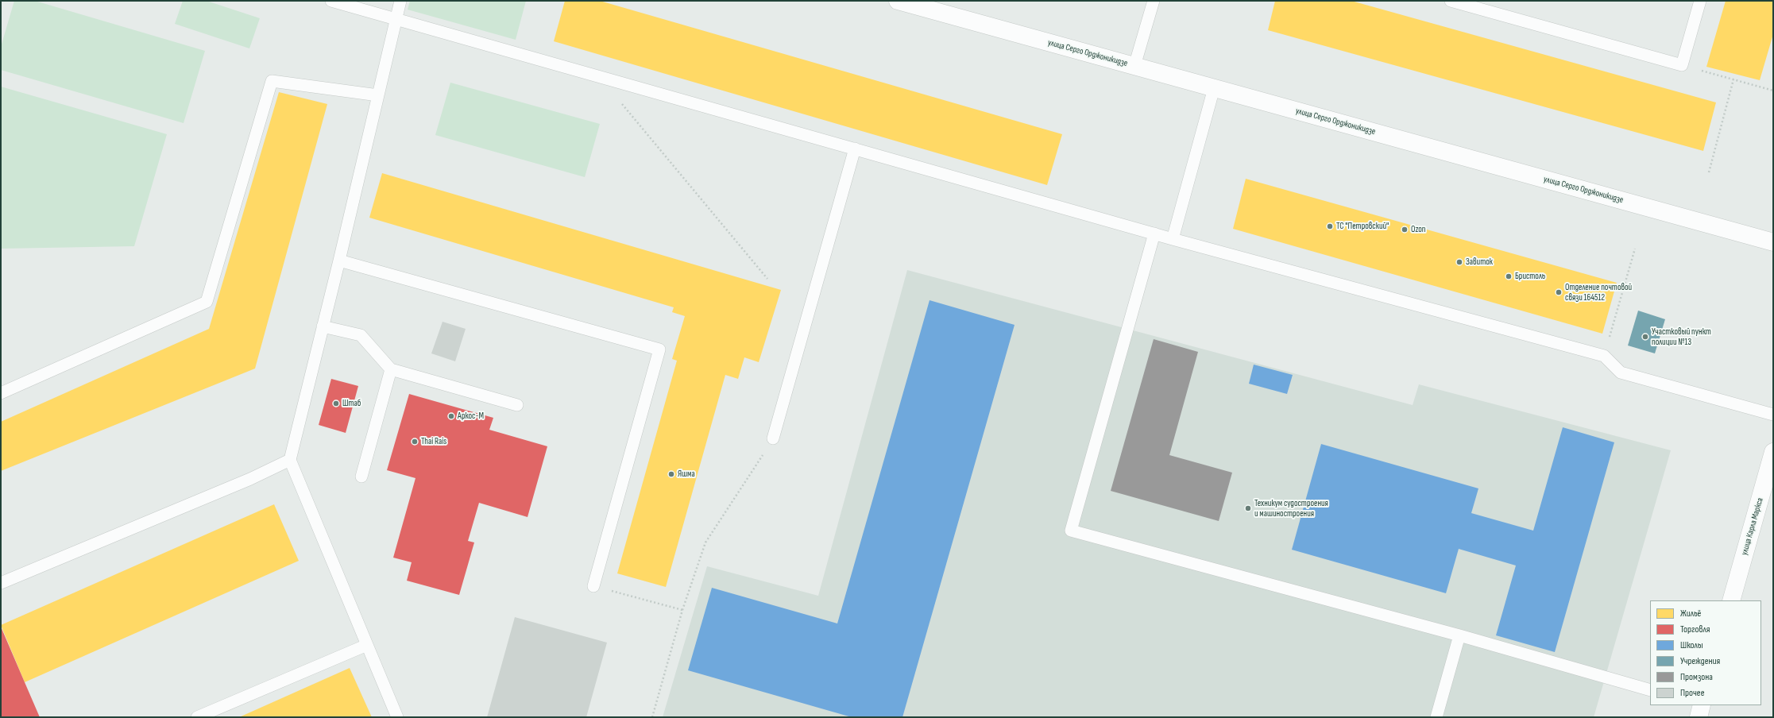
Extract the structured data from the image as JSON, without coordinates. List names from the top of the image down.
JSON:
{
  "streets": {
    "street": ["улица Серго Орджоникидзе", "улица Карла Маркса"]
  },
  "places": [
    "ТС \"Петровский\"",
    "Ozon",
    "Завиток",
    "Бристоль",
    "Отделение почтовой связи 164512",
    "Участковый пункт полиции №13",
    "Штаб",
    "Аркос-М",
    "Thai Rais",
    "Яшма",
    "Техникум судостроения и машиностроения"
  ],
  "legend": [
    "Жильё",
    "Торговля",
    "Школы",
    "Учреждения",
    "Промзона",
    "Прочее"
  ]
}
